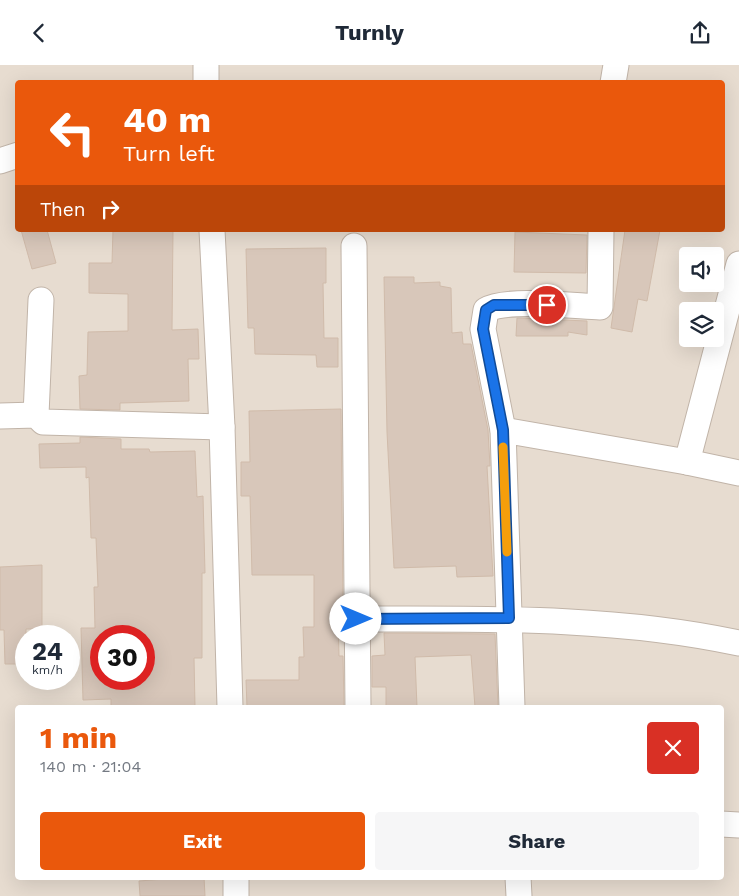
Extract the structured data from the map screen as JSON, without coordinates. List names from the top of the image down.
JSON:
{
  "page": {
    "header": "Turnly",
    "turn": ["40 m", "Turn left"],
    "then": "Then",
    "speed": "24 km/h",
    "limit": "30",
    "heading": ["1 min", "140 m · 21:04"],
    "buttons": ["Exit", "Share"]
  }
}
